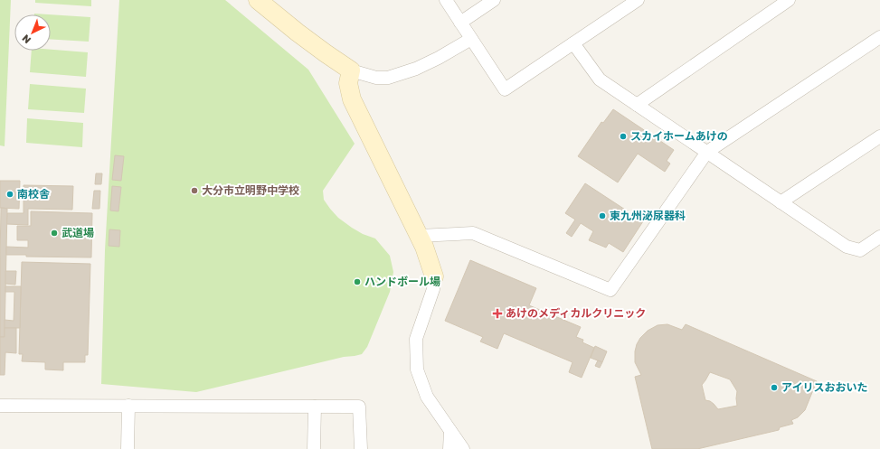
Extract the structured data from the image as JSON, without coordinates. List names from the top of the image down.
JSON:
{
  "places": {
    "other": [
      "スカイホームあけの",
      "大分市立明野中学校",
      "南校舎",
      "東九州泌尿器科",
      "武道場",
      "ハンドボール場",
      "アイリスおおいた"
    ],
    "health": ["あけのメディカルクリニック"]
  },
  "north": "bottom left"
}
